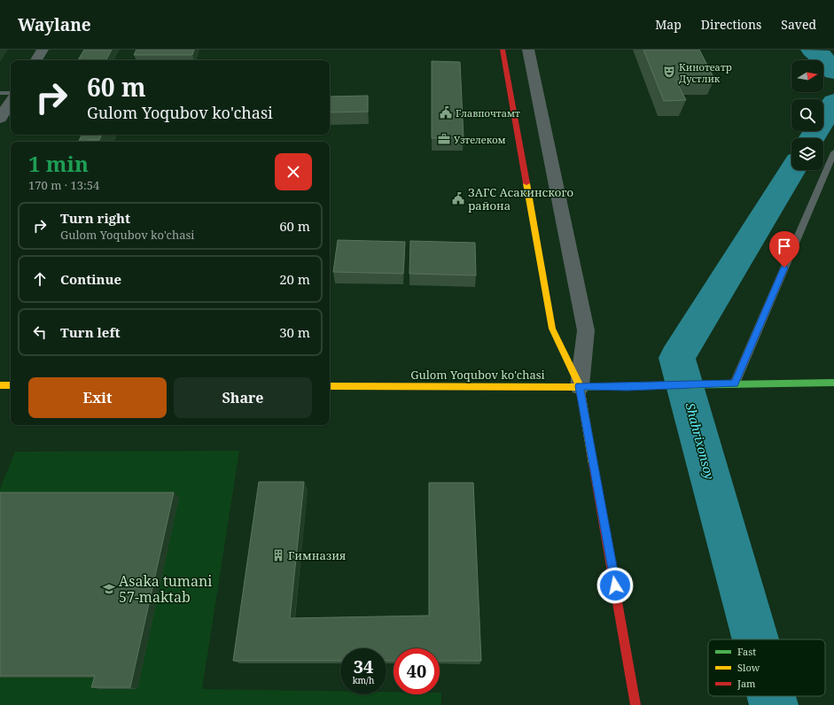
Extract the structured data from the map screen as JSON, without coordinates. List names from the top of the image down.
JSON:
{
  "streets": {
    "street": ["Gulom Yoqubov ko'chasi"]
  },
  "water": ["Shahrixonsoy"],
  "places": {
    "theatre": ["Кинотеатр Дустлик"],
    "public building": ["Главпочтамт", "ЗАГС Асакинского района"],
    "office": ["Узтелеком"],
    "building": ["Гимназия"],
    "school or university": ["Asaka tumani 57-maktab"]
  },
  "legend": ["Fast", "Slow", "Jam"],
  "north": "right",
  "page": {
    "header": "Waylane",
    "nav": ["Map", "Directions", "Saved"],
    "turn": ["60 m", "Gulom Yoqubov ko'chasi"],
    "heading": ["1 min", "170 m · 13:54"],
    "list": [
      {
        "name": "Turn right",
        "note": "Gulom Yoqubov ko'chasi",
        "value": "60 m"
      },
      {
        "name": "Continue",
        "value": "20 m"
      },
      {
        "name": "Turn left",
        "value": "30 m"
      }
    ],
    "buttons": ["Exit", "Share"],
    "speed": "34 km/h",
    "limit": "40"
  }
}
